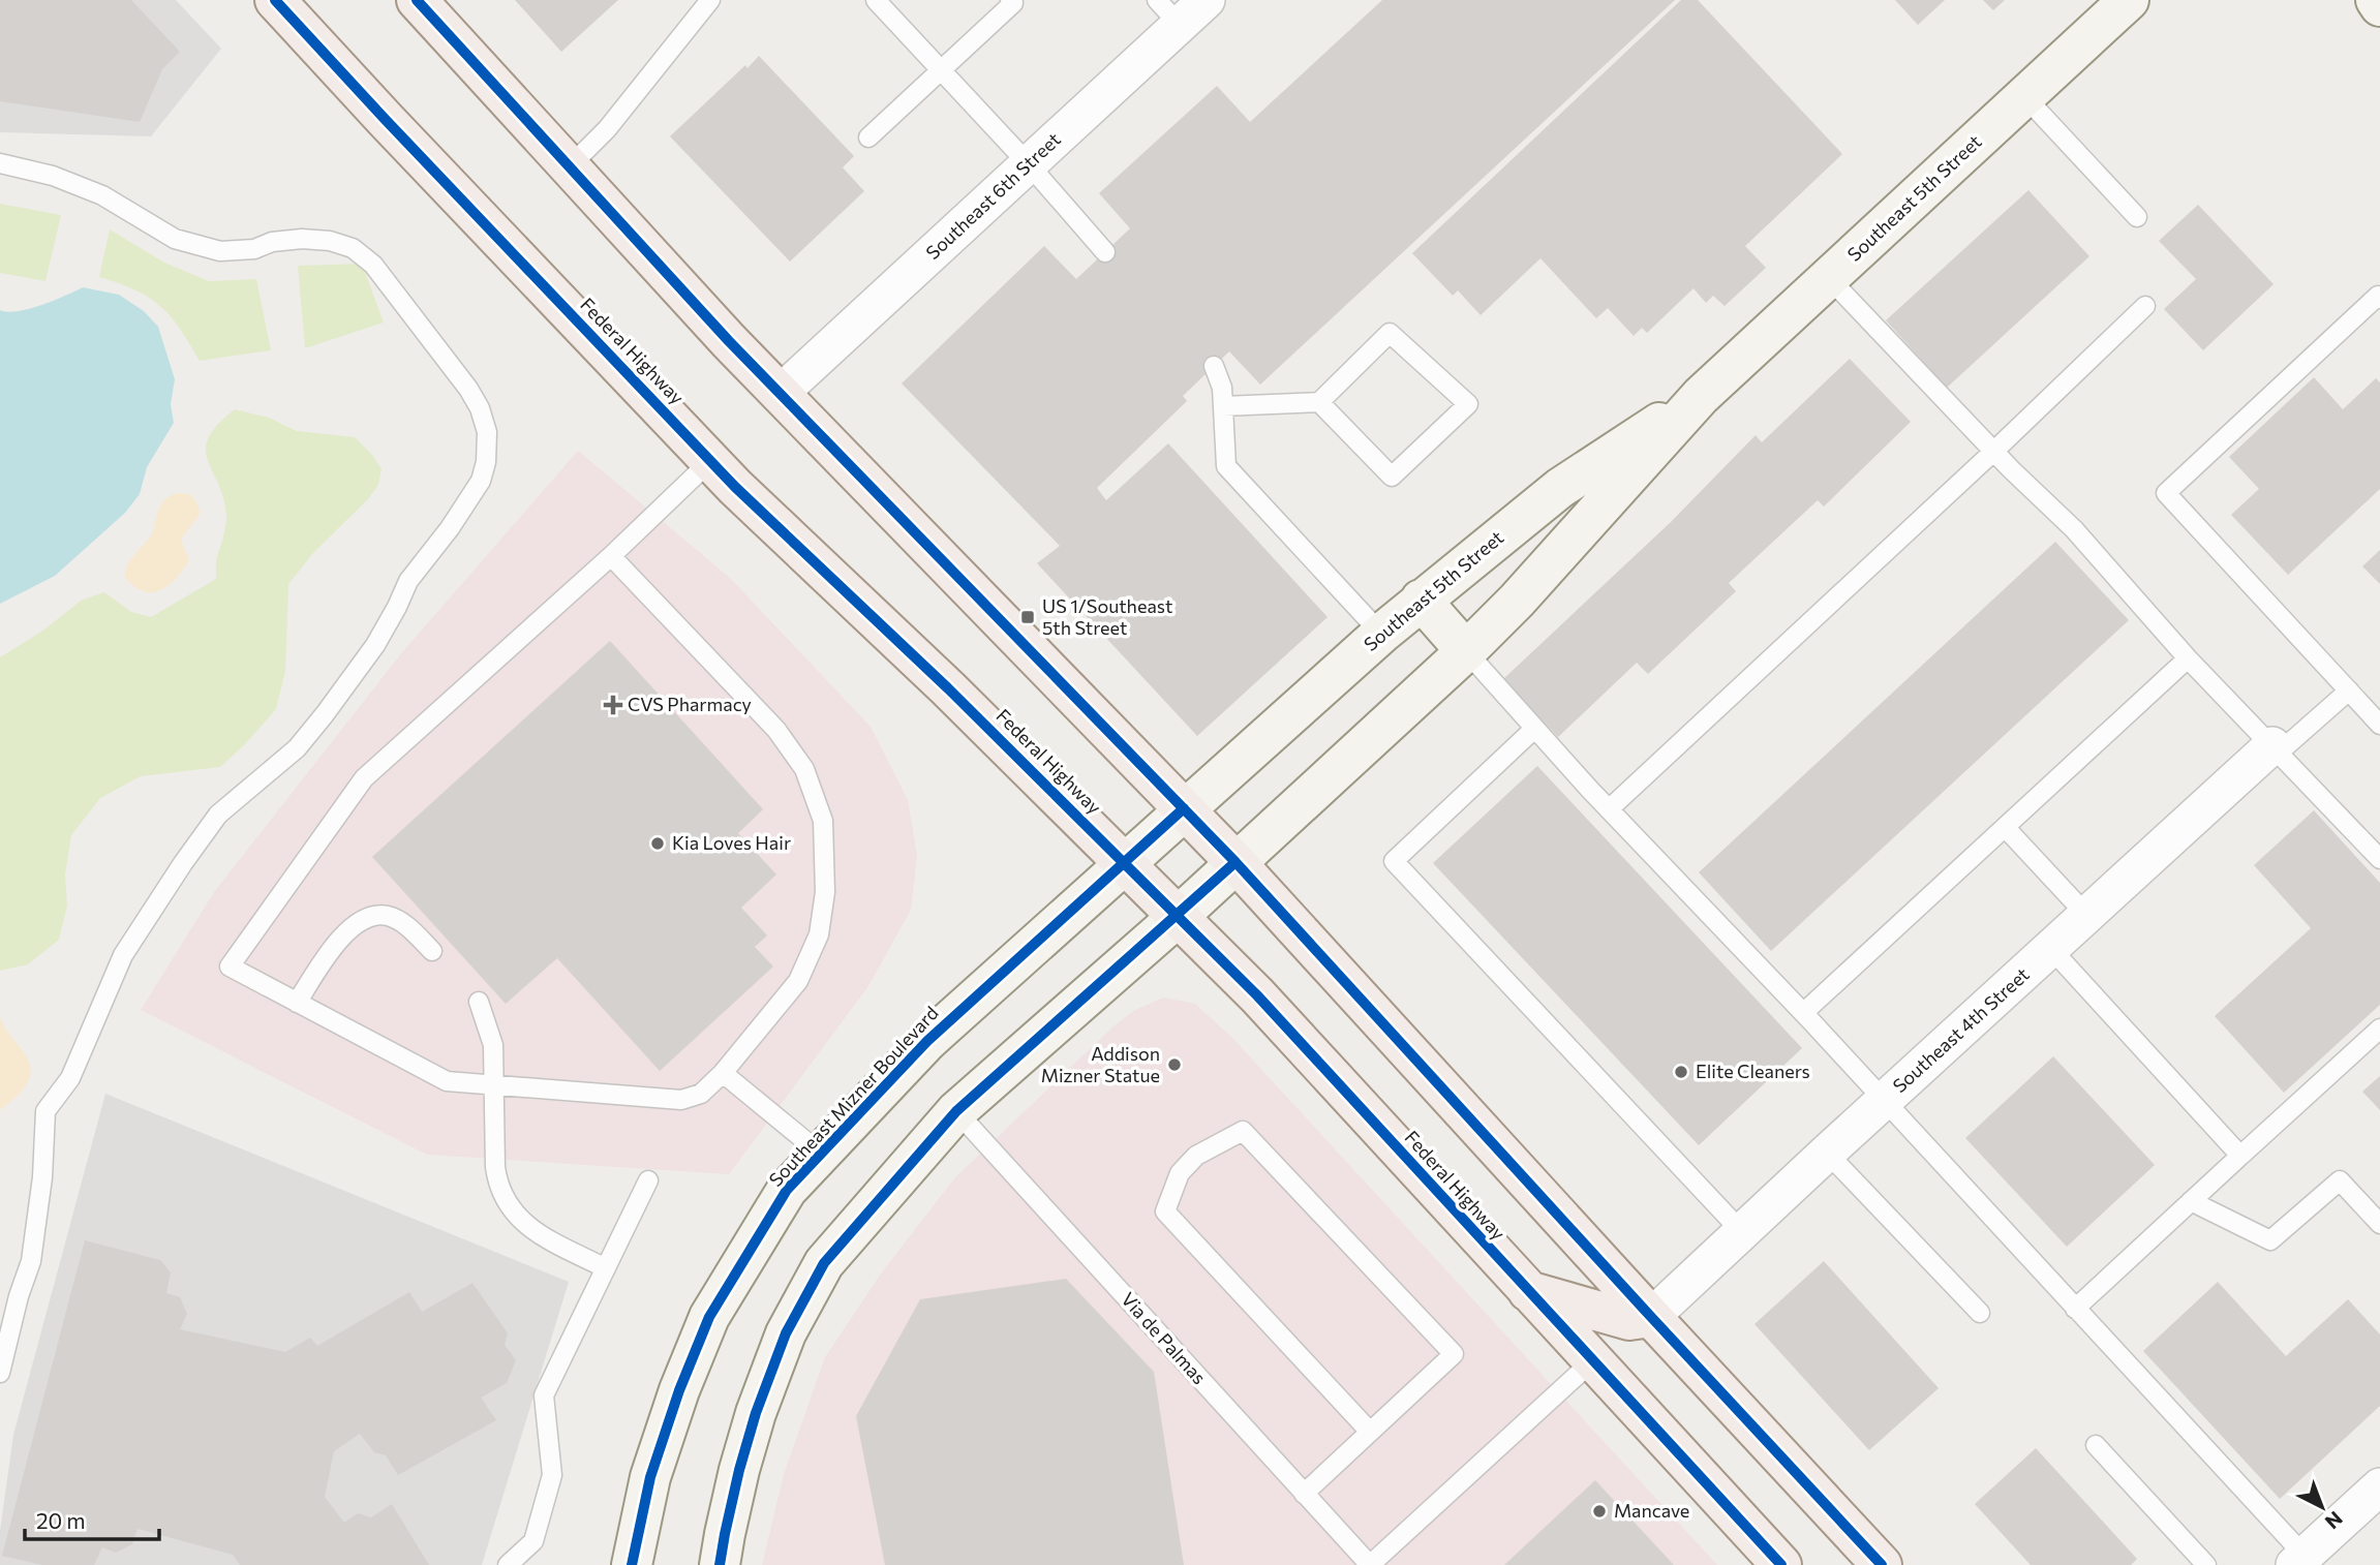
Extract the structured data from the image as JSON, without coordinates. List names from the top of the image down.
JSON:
{
  "streets": {
    "main road": ["Southeast 5th Street", "Federal Highway", "Southeast Mizner Boulevard"],
    "street": ["Southeast 6th Street", "Southeast 4th Street"],
    "lane": ["Via de Palmas"]
  },
  "crossings": [
    ["Southeast 5th Street", "Southeast Mizner Boulevard"],
    ["Federal Highway", "Southeast Mizner Boulevard"],
    ["Federal Highway", "Via de Palmas"]
  ],
  "places": {
    "transit": ["US 1/Southeast 5th Street"],
    "health": ["CVS Pharmacy"],
    "other": [
      "Kia Loves Hair",
      "Addison Mizner Statue",
      "Elite Cleaners",
      "Mancave"
    ]
  },
  "scale_bar": "20 m",
  "north": "bottom right"
}
